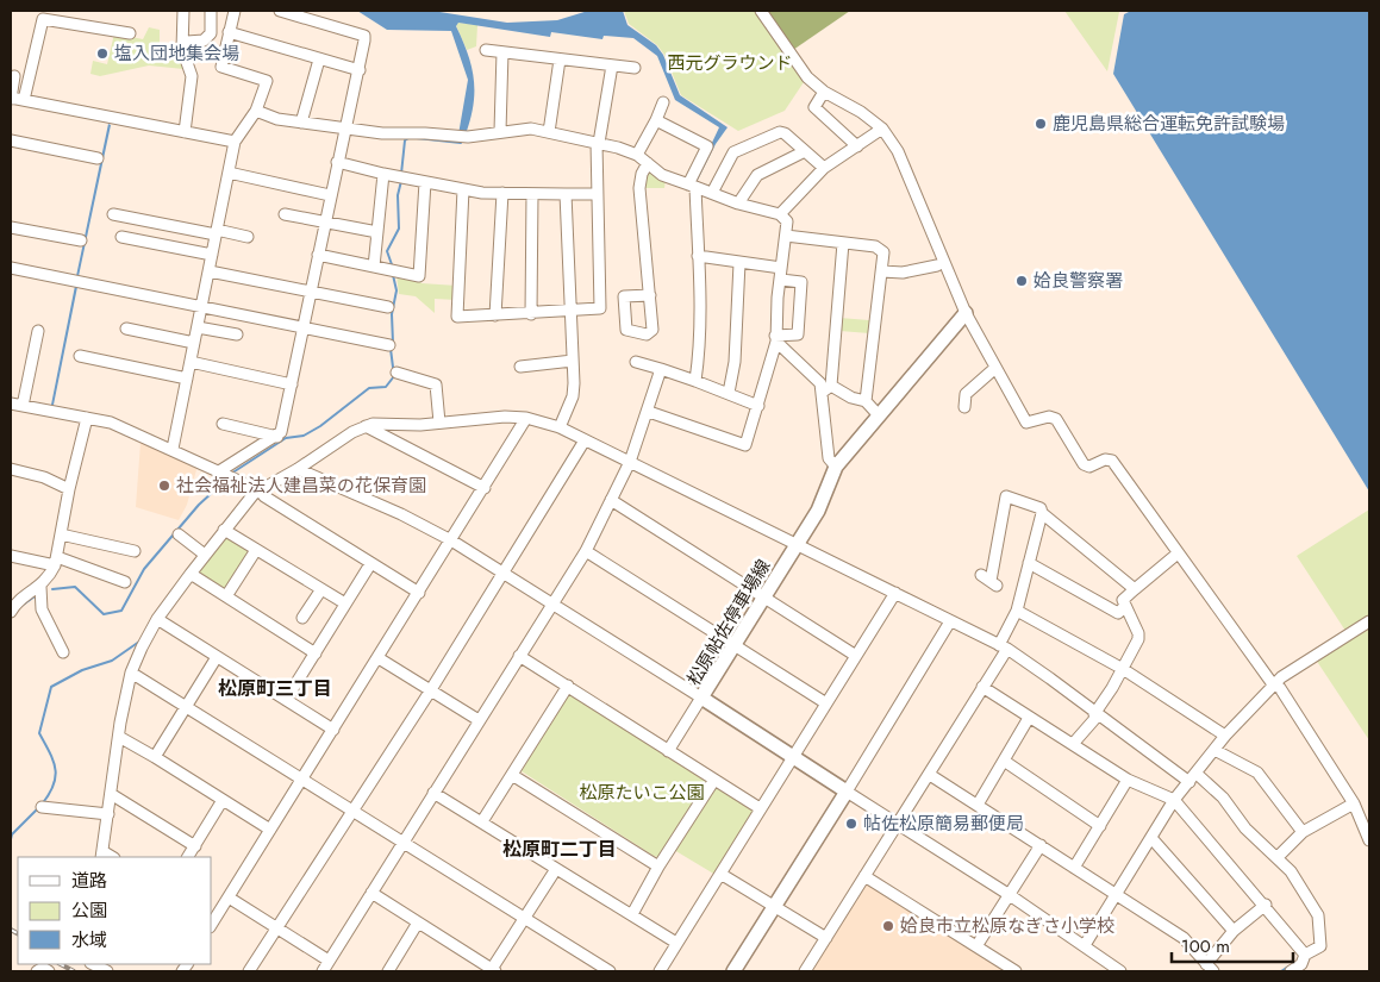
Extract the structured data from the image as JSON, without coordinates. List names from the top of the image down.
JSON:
{
  "streets": {
    "main road": ["松原帖佐停車場線"]
  },
  "districts": ["松原町三丁目", "松原町二丁目"],
  "parks": ["西元グラウンド", "松原たいこ公園"],
  "places": [
    "塩入団地集会場",
    "鹿児島県総合運転免許試験場",
    "姶良警察署",
    "社会福祉法人建昌菜の花保育園",
    "帖佐松原簡易郵便局",
    "姶良市立松原なぎさ小学校"
  ],
  "legend": ["道路", "公園", "水域"],
  "scale_bar": "100 m"
}
